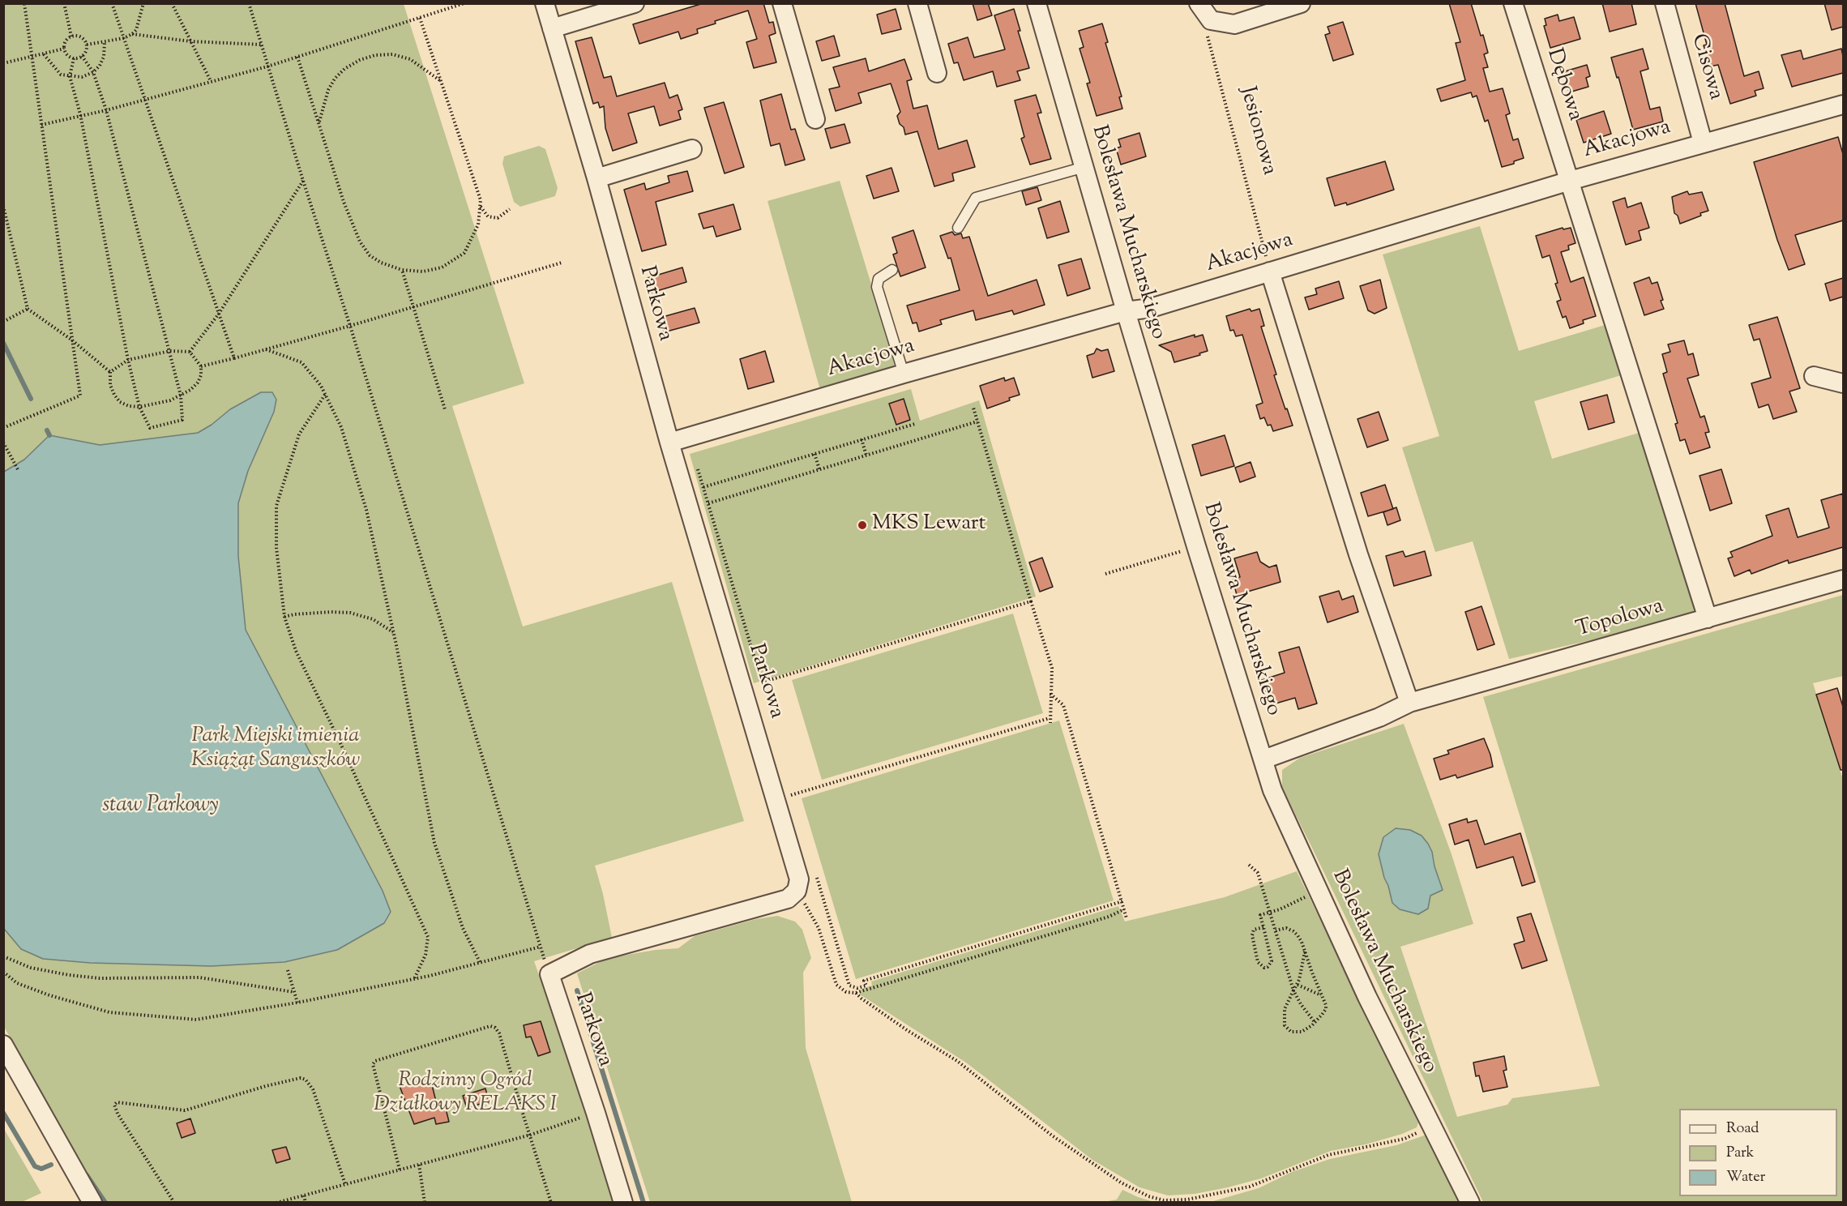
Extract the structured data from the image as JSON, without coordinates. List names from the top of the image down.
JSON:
{
  "streets": {
    "street": [
      "Cisowa",
      "Dębowa",
      "Akacjowa",
      "Bolesława Mucharskiego",
      "Parkowa",
      "Topolowa"
    ],
    "path": ["Jesionowa"]
  },
  "crossings": [
    ["Cisowa", "Akacjowa"],
    ["Dębowa", "Akacjowa"],
    ["Dębowa", "Topolowa"],
    ["Jesionowa", "Akacjowa"],
    ["Akacjowa", "Bolesława Mucharskiego"],
    ["Akacjowa", "Parkowa"],
    ["Bolesława Mucharskiego", "Topolowa"]
  ],
  "water": ["staw Parkowy"],
  "parks": ["Park Miejski imienia Książąt Sanguszków", "Rodzinny Ogród Działkowy RELAKS I"],
  "places": ["MKS Lewart"],
  "legend": ["Road", "Park", "Water"]
}
